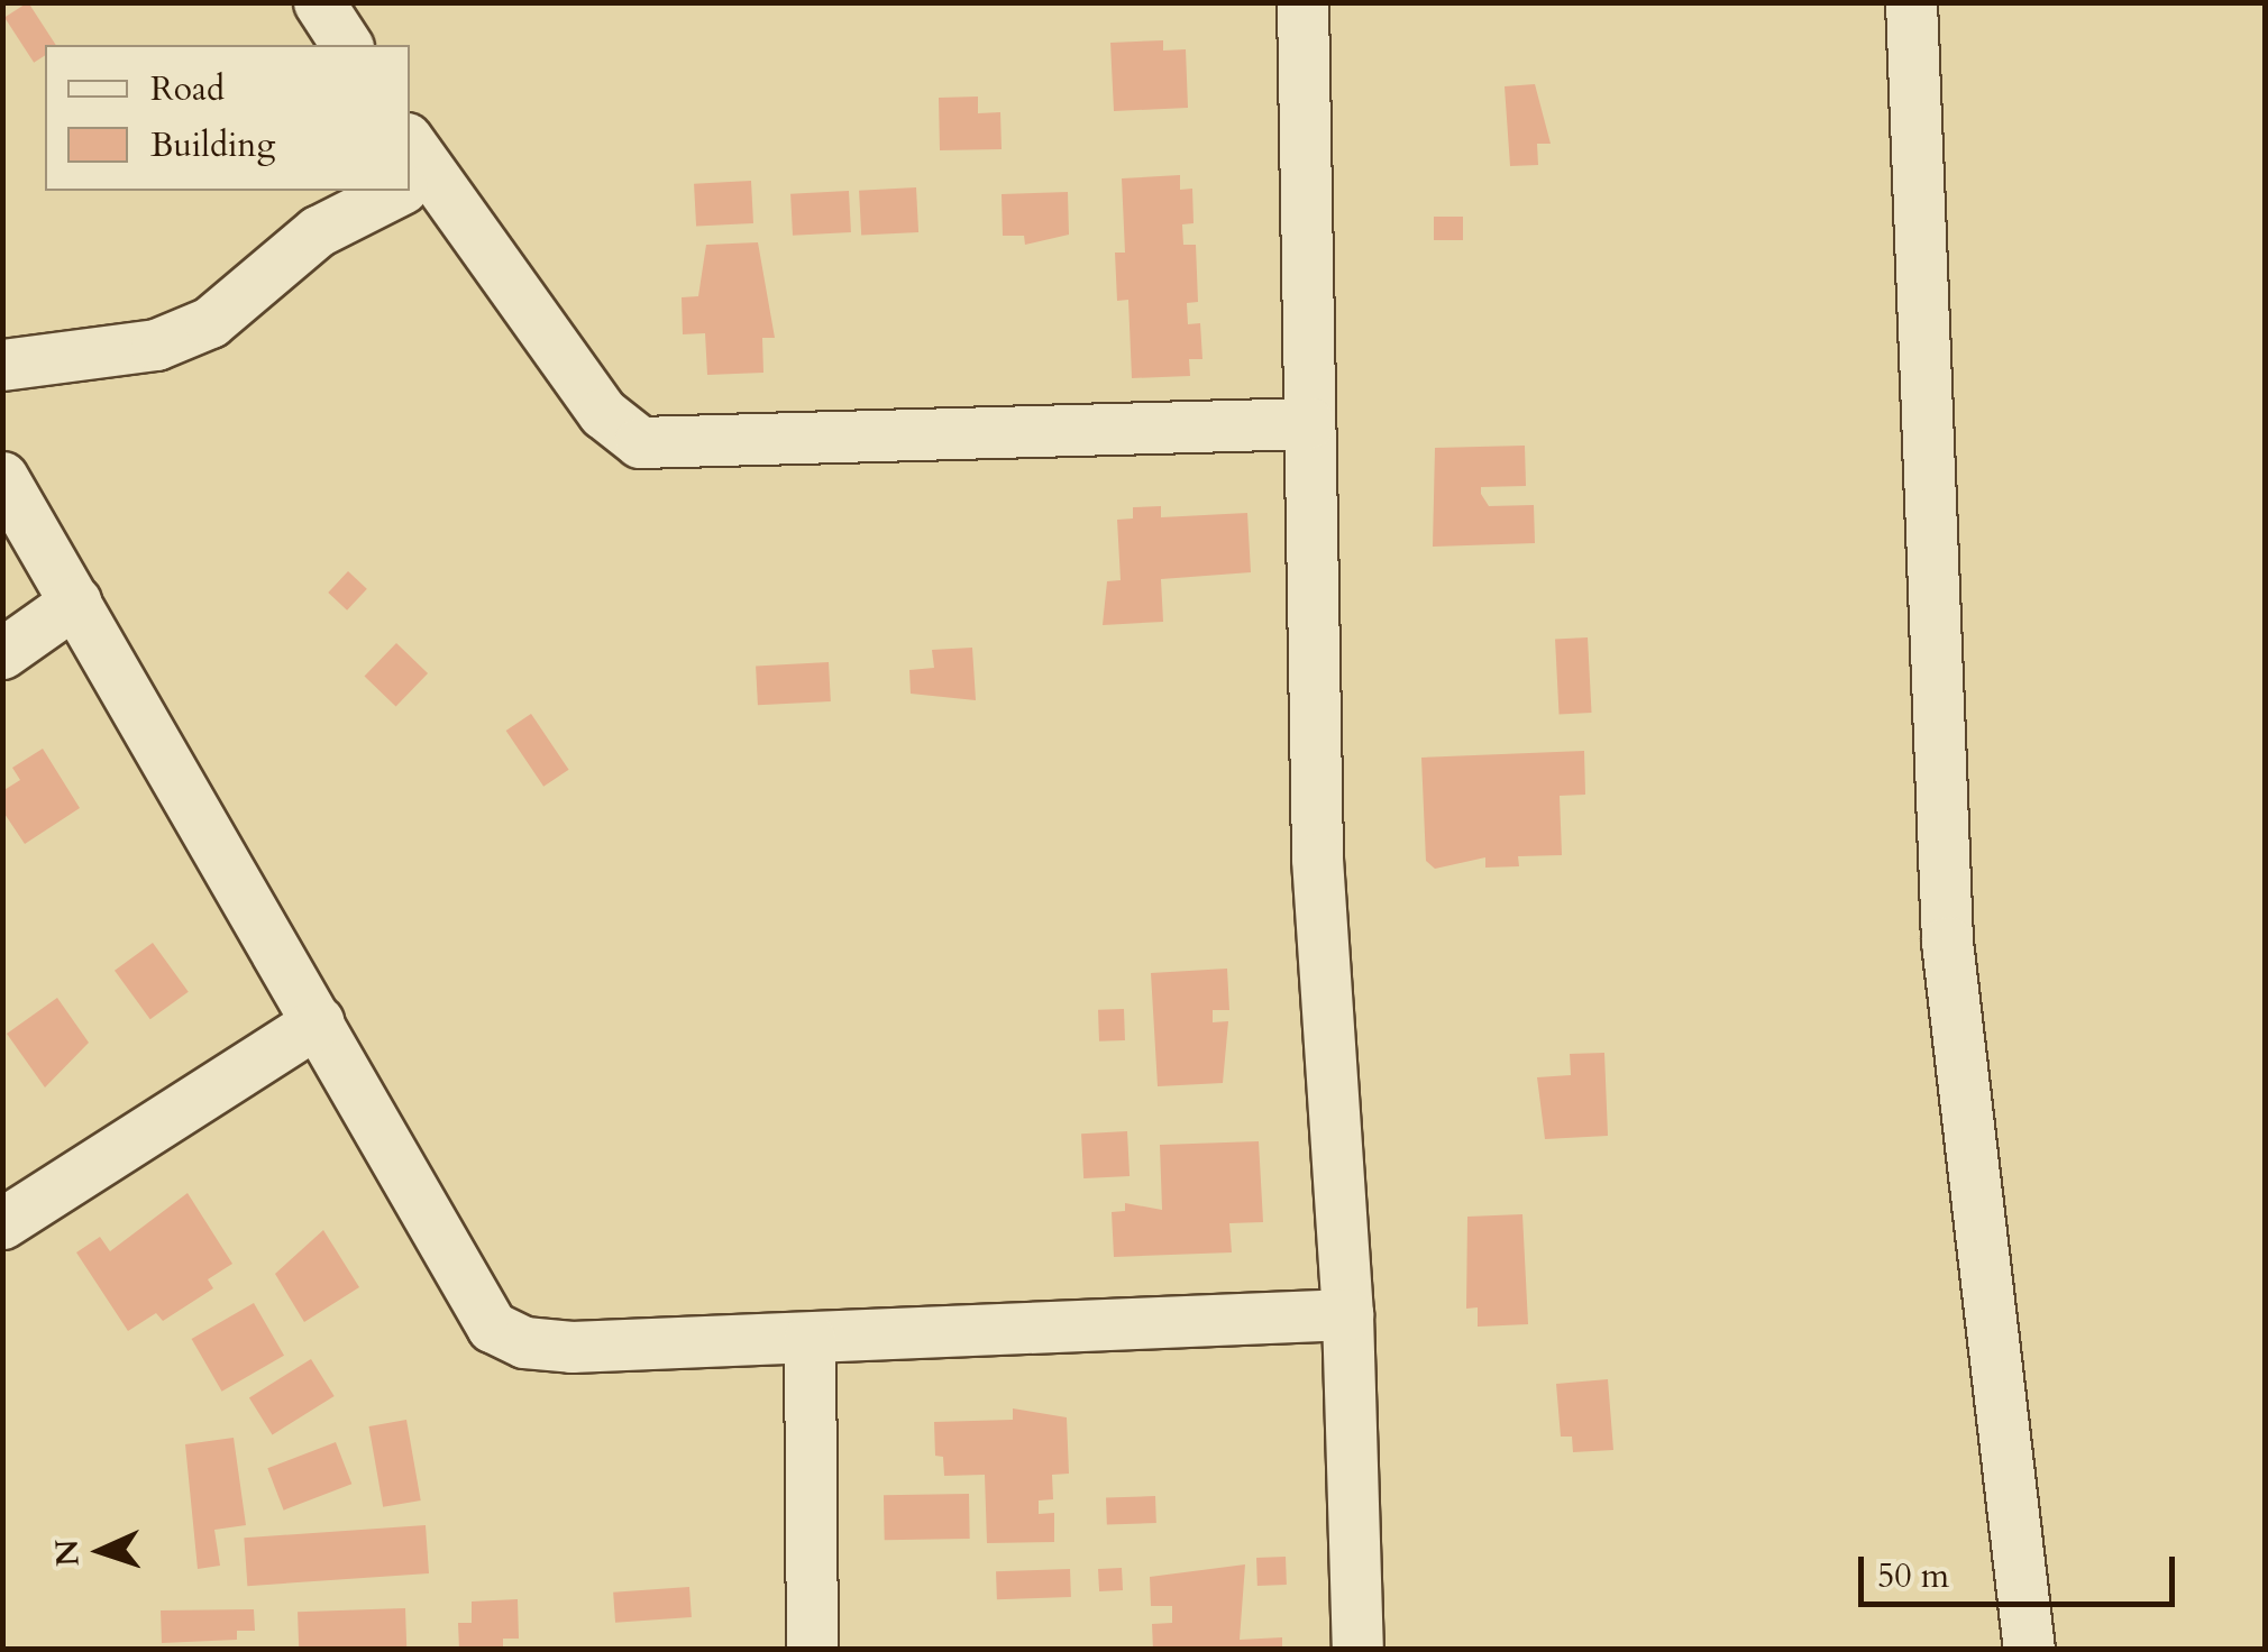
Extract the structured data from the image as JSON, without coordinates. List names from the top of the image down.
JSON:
{
  "legend": ["Road", "Building"],
  "scale_bar": "50 m",
  "north": "left"
}
